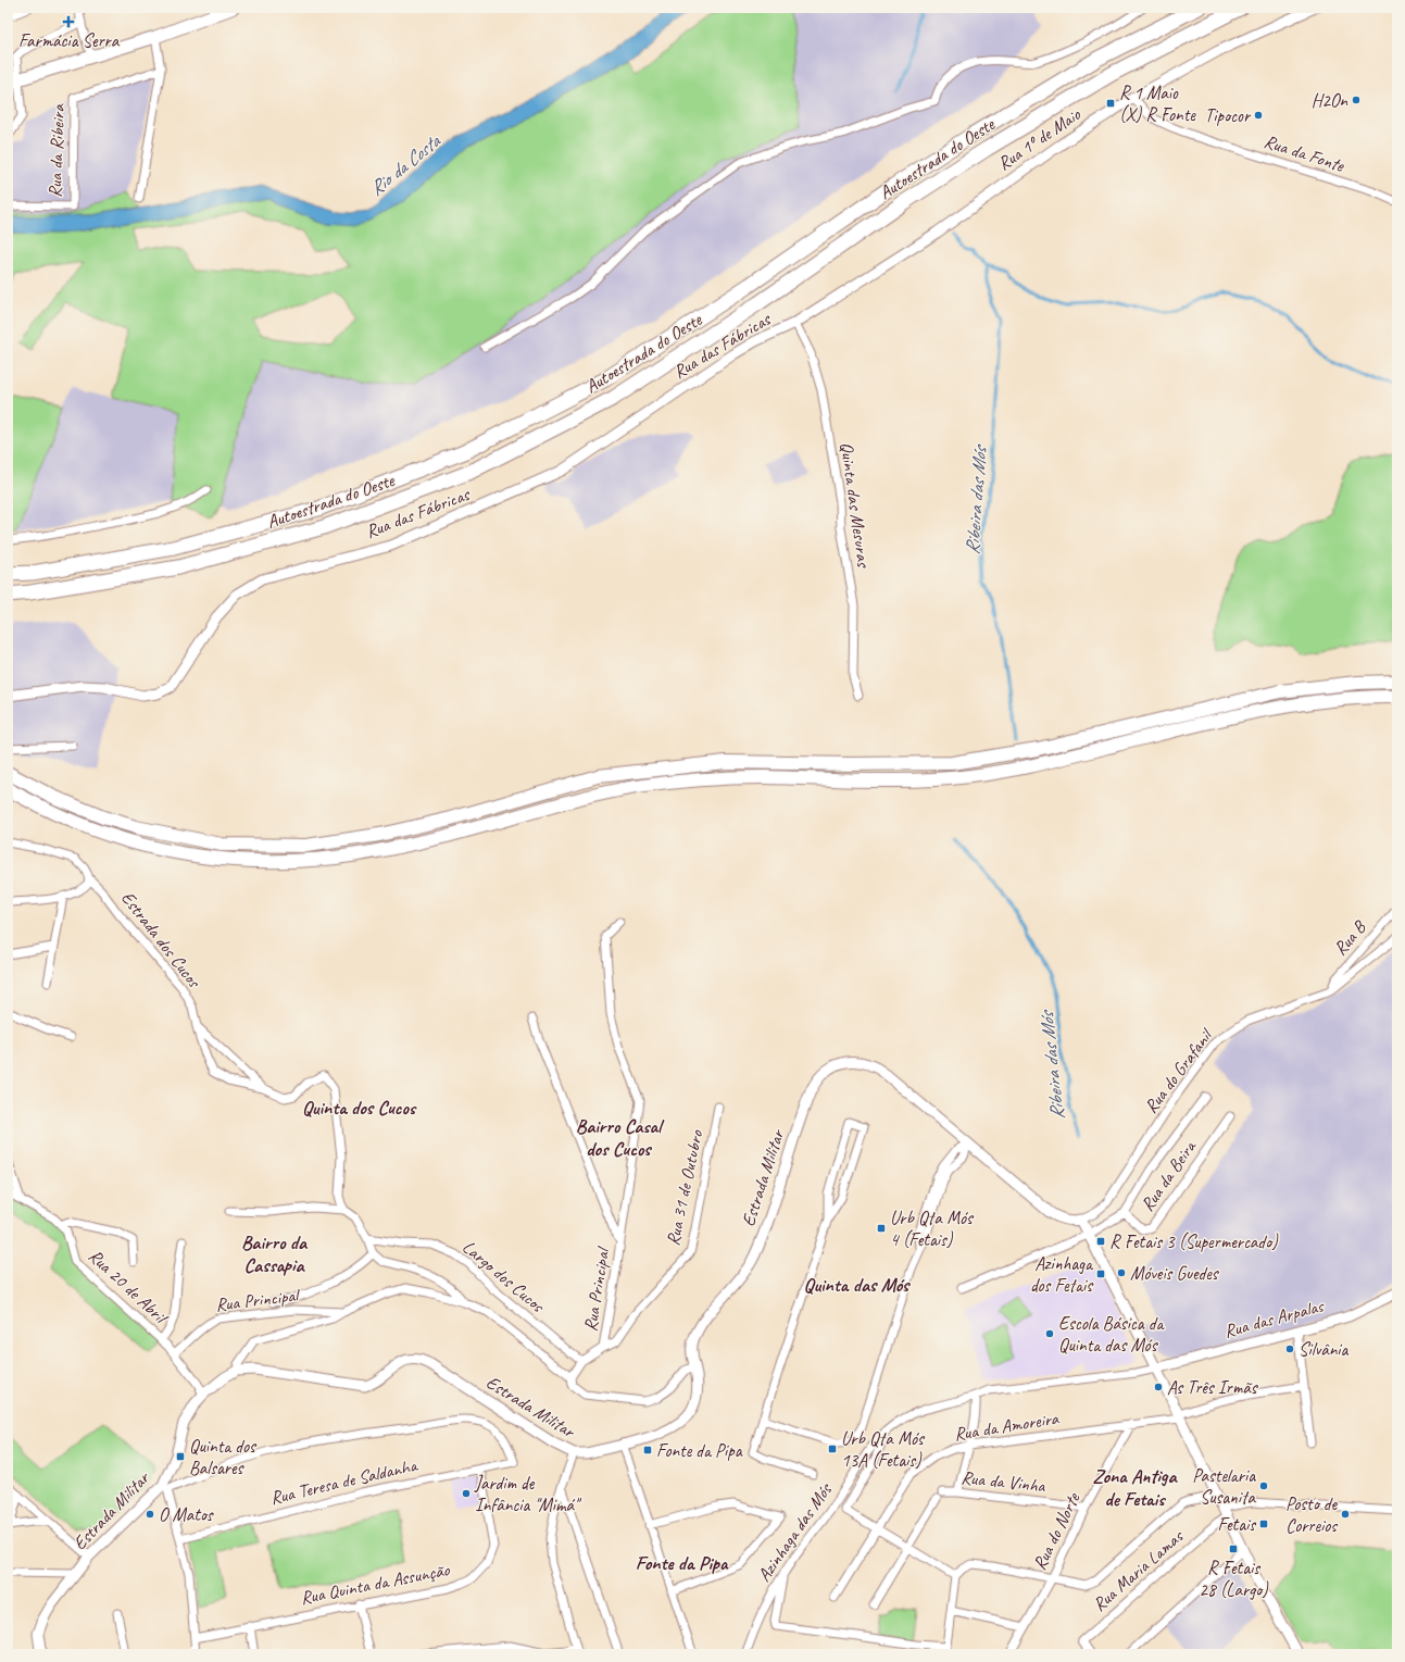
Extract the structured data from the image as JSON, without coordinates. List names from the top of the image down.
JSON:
{
  "streets": {
    "highway": ["Autoestrada do Oeste"],
    "street": [
      "Rua 1º de Maio",
      "Rua da Ribeira",
      "Rua da Fonte",
      "Rua das Fábricas",
      "Quinta das Mesuras",
      "Rua B",
      "Estrada dos Cucos",
      "Rua do Grafanil",
      "Rua da Beira",
      "Estrada Militar",
      "Rua 31 de Outubro",
      "Largo dos Cucos",
      "Rua 20 de Abril",
      "Rua Principal",
      "Rua das Arpalas",
      "Rua da Amoreira",
      "Rua Teresa de Saldanha",
      "Rua da Vinha",
      "Rua do Norte",
      "Azinhaga das Mós",
      "Rua Maria Lamas",
      "Rua Quinta da Assunção"
    ]
  },
  "crossings": [
    ["Rua 1º de Maio", "Rua da Fonte"],
    ["Rua 1º de Maio", "Rua das Fábricas"],
    ["Rua 1º de Maio", "Quinta das Mesuras"],
    ["Rua das Fábricas", "Quinta das Mesuras"],
    ["Rua B", "Rua do Grafanil"],
    ["Rua do Grafanil", "Estrada Militar"],
    ["Estrada Militar", "Rua 20 de Abril"],
    ["Estrada Militar", "Rua Teresa de Saldanha"],
    ["Rua 31 de Outubro", "Rua Principal"],
    ["Largo dos Cucos", "Rua Principal"],
    ["Rua 20 de Abril", "Rua Principal"],
    ["Rua das Arpalas", "Azinhaga das Mós"],
    ["Rua da Amoreira", "Rua do Norte"],
    ["Rua Teresa de Saldanha", "Rua Quinta da Assunção"],
    ["Rua da Vinha", "Rua do Norte"]
  ],
  "districts": [
    "Quinta dos Cucos",
    "Bairro Casal dos Cucos",
    "Bairro da Cassapia",
    "Quinta das Mós",
    "Zona Antiga de Fetais",
    "Fonte da Pipa"
  ],
  "water": ["Rio da Costa", "Ribeira das Mós"],
  "places": {
    "health": ["Farmácia Serra"],
    "other": [
      "H2On",
      "Tipocor",
      "Móveis Guedes",
      "Escola Básica da Quinta das Mós",
      "Silvânia",
      "As Três Irmãs",
      "Pastelaria Susanita",
      "Jardim de Infância \"Mimá\"",
      "O Matos",
      "Posto de Correios"
    ],
    "transit": [
      "R 1 Maio (X) R Fonte",
      "Urb Qta Mós 4 (Fetais)",
      "R Fetais 3 (Supermercado)",
      "Azinhaga dos Fetais",
      "Urb Qta Mós 13A (Fetais)",
      "Fonte da Pipa",
      "Quinta dos Balsares",
      "Fetais",
      "R Fetais 28 (Largo)"
    ]
  }
}
